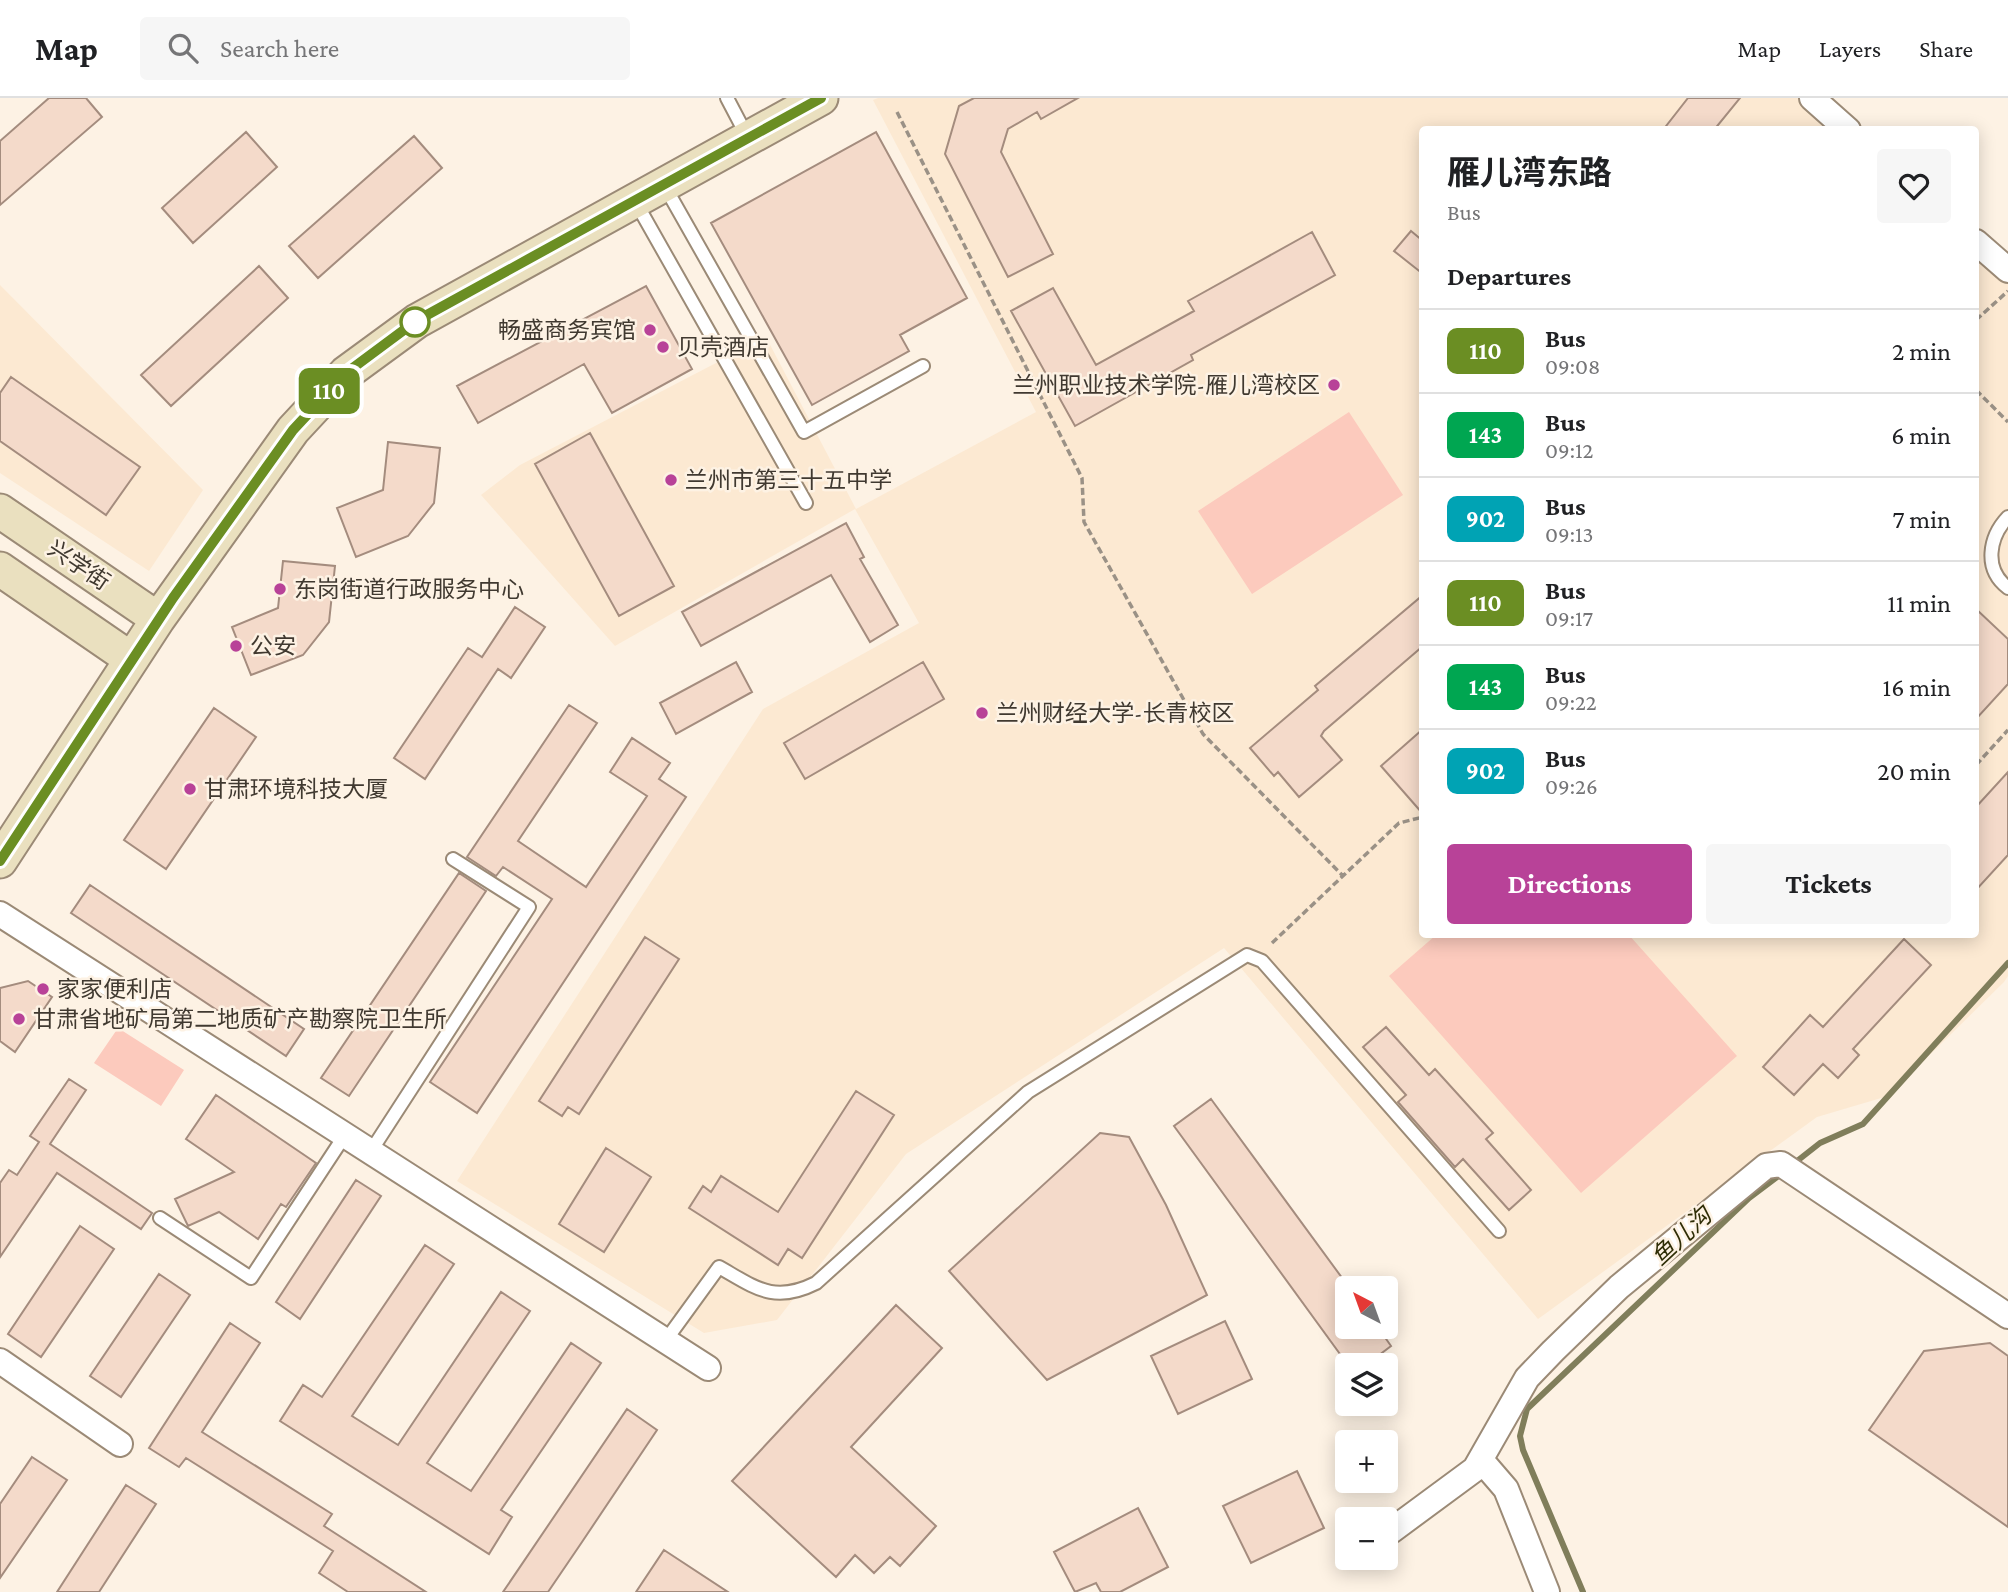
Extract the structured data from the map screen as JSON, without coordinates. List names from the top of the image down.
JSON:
{
  "streets": {
    "main road": ["兴学街"]
  },
  "water": ["鱼儿沟"],
  "places": [
    "畅盛商务宾馆",
    "贝壳酒店",
    "兰州职业技术学院-雁儿湾校区",
    "兰州市第三十五中学",
    "东岗街道行政服务中心",
    "公安",
    "兰州财经大学-长青校区",
    "甘肃环境科技大厦",
    "家家便利店",
    "甘肃省地矿局第二地质矿产勘察院卫生所"
  ],
  "lines": ["bus line 110"],
  "north": "top left",
  "page": {
    "header": "Map",
    "search": "Search here",
    "nav": ["Map", "Layers", "Share"],
    "on_map": "110",
    "heading": [
      ["雁儿湾东路", "Bus"],
      "Departures"
    ],
    "list": [
      {
        "mark": "110",
        "name": "Bus",
        "note": "09:08",
        "value": "2 min"
      },
      {
        "mark": "143",
        "name": "Bus",
        "note": "09:12",
        "value": "6 min"
      },
      {
        "mark": "902",
        "name": "Bus",
        "note": "09:13",
        "value": "7 min"
      },
      {
        "mark": "110",
        "name": "Bus",
        "note": "09:17",
        "value": "11 min"
      },
      {
        "mark": "143",
        "name": "Bus",
        "note": "09:22",
        "value": "16 min"
      },
      {
        "mark": "902",
        "name": "Bus",
        "note": "09:26",
        "value": "20 min"
      }
    ],
    "buttons": ["Directions", "Tickets"],
    "map_buttons": ["+", "−"]
  }
}
